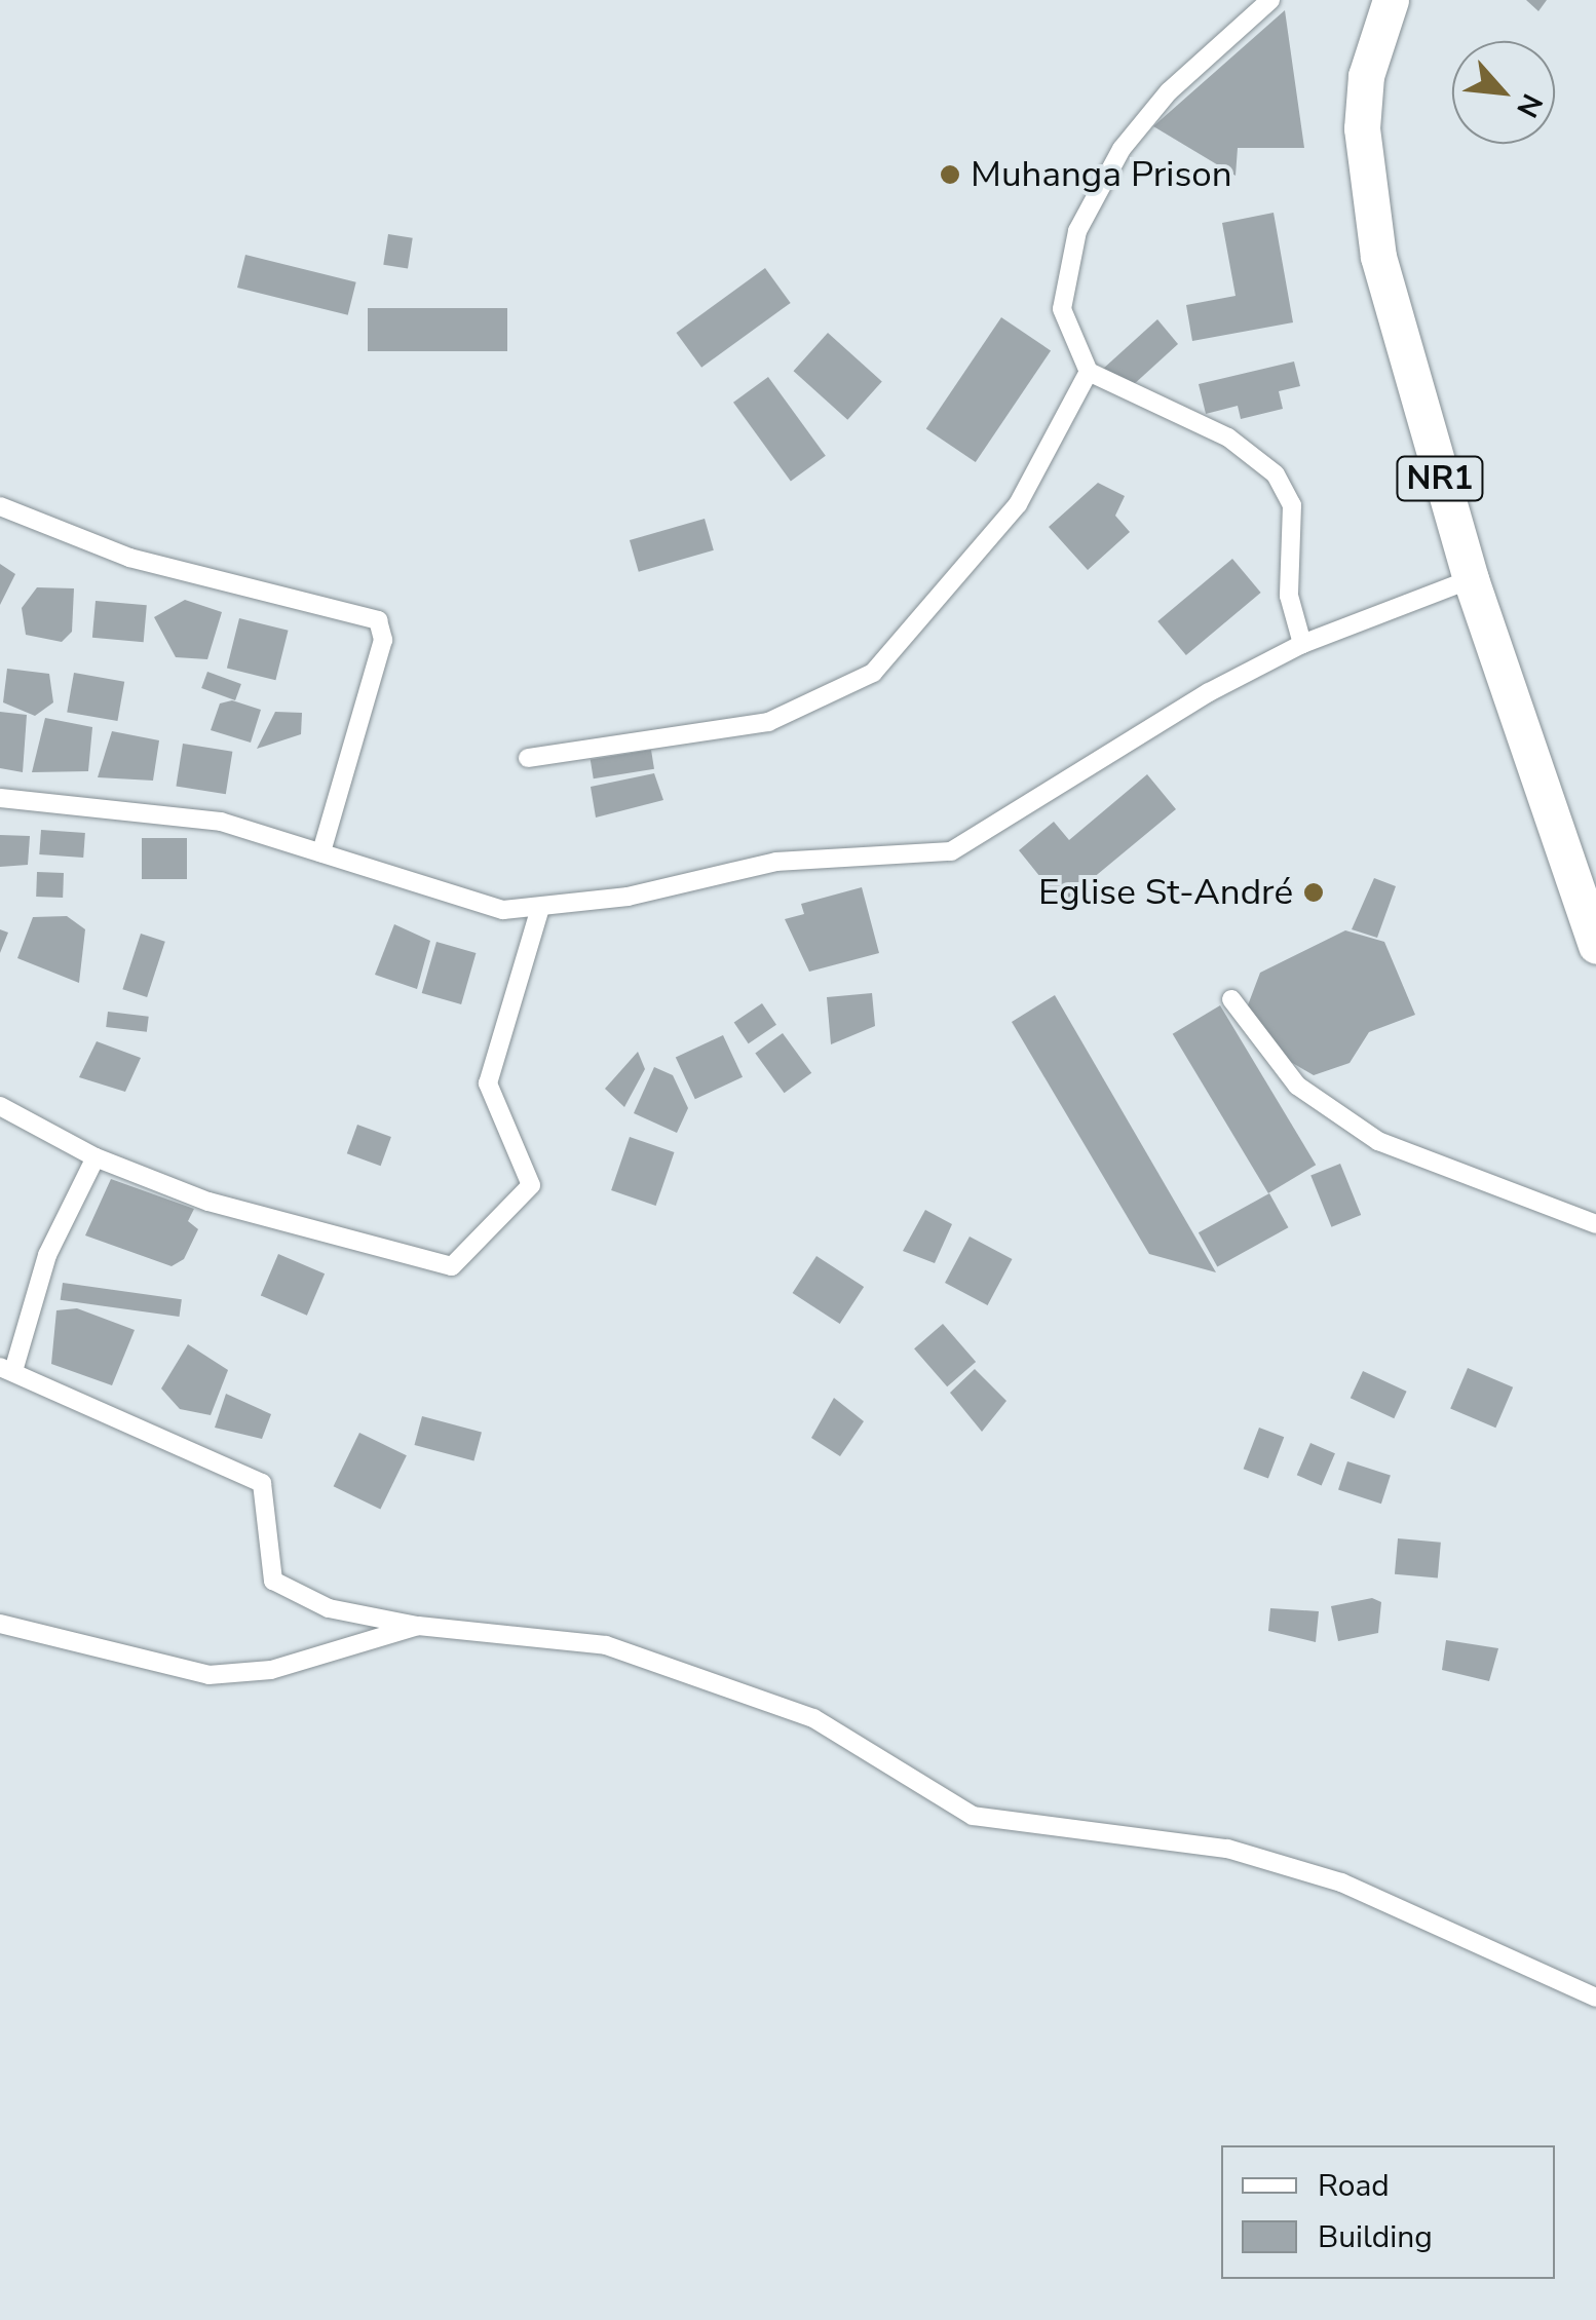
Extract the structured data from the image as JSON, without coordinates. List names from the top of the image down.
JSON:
{
  "streets": {
    "highway": ["NR1"]
  },
  "places": ["Muhanga Prison", "Eglise St-André"],
  "legend": ["Road", "Building"],
  "north": "bottom right"
}
